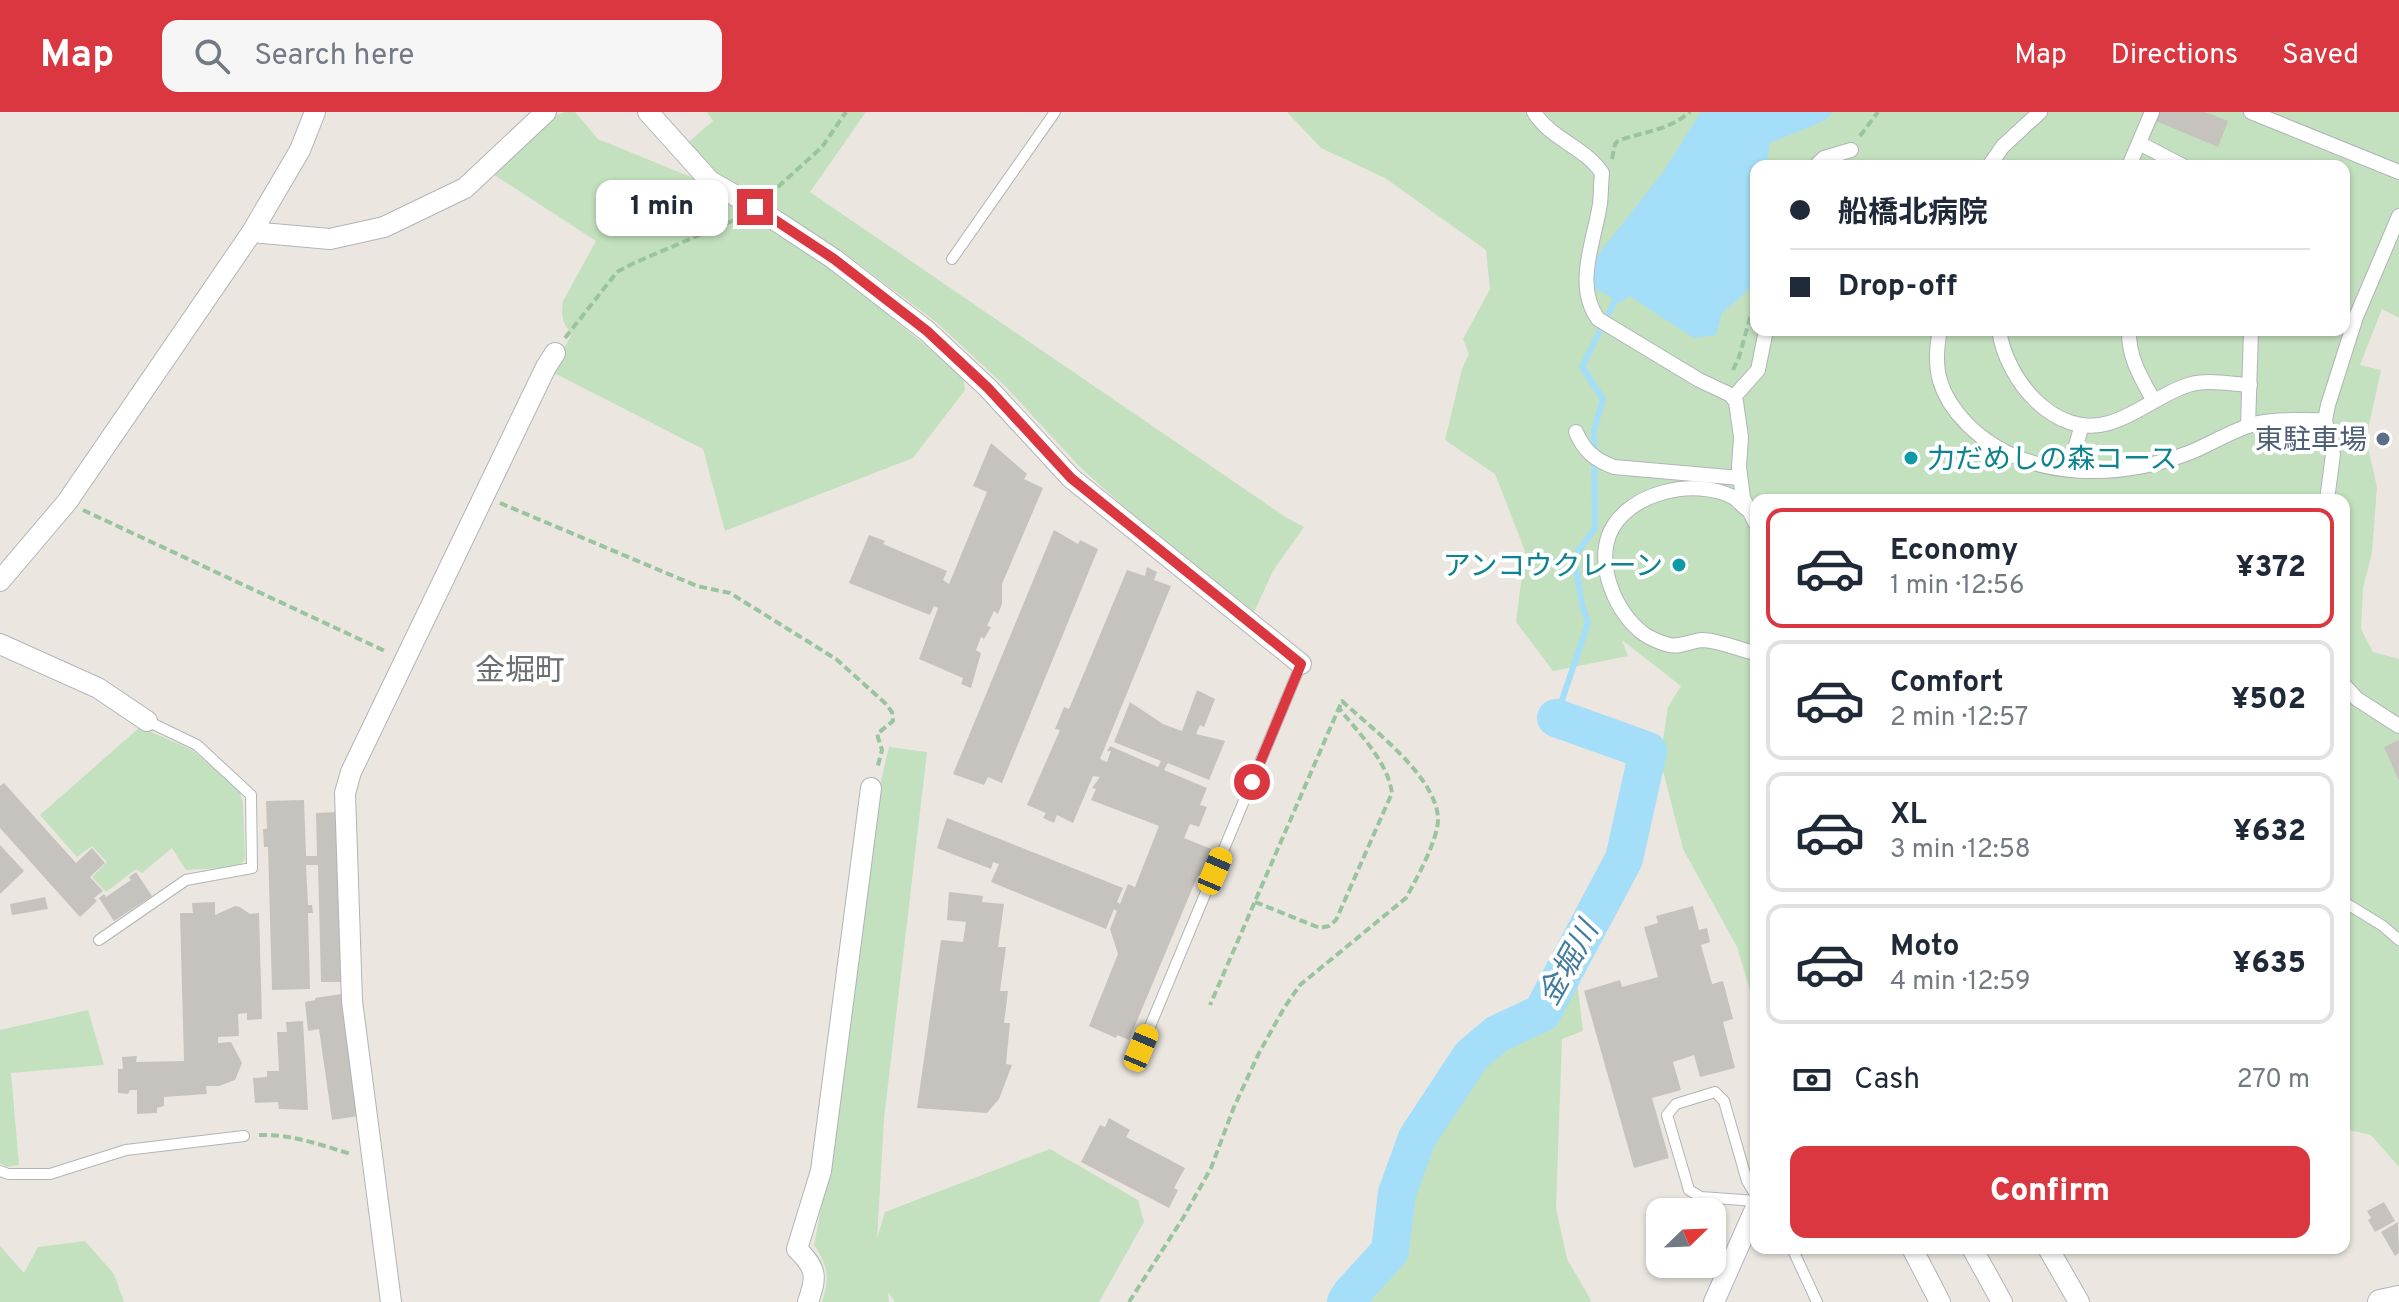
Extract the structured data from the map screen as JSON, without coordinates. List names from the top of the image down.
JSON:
{
  "districts": ["金堀町"],
  "water": ["金堀川"],
  "places": ["東駐車場", "力だめしの森コース", "アンコウクレーン"],
  "north": "top right",
  "page": {
    "header": "Map",
    "search": "Search here",
    "nav": ["Map", "Directions", "Saved"],
    "banner": ["船橋北病院", "Drop-off"],
    "bubble": "1 min",
    "list": [
      {
        "name": "Economy",
        "note": "1 min · 12:56",
        "value": "¥372"
      },
      {
        "name": "Comfort",
        "note": "2 min · 12:57",
        "value": "¥502"
      },
      {
        "name": "XL",
        "note": "3 min · 12:58",
        "value": "¥632"
      },
      {
        "name": "Moto",
        "note": "4 min · 12:59",
        "value": "¥635"
      }
    ],
    "pay": ["Cash", "270 m"],
    "buttons": "Confirm"
  }
}
